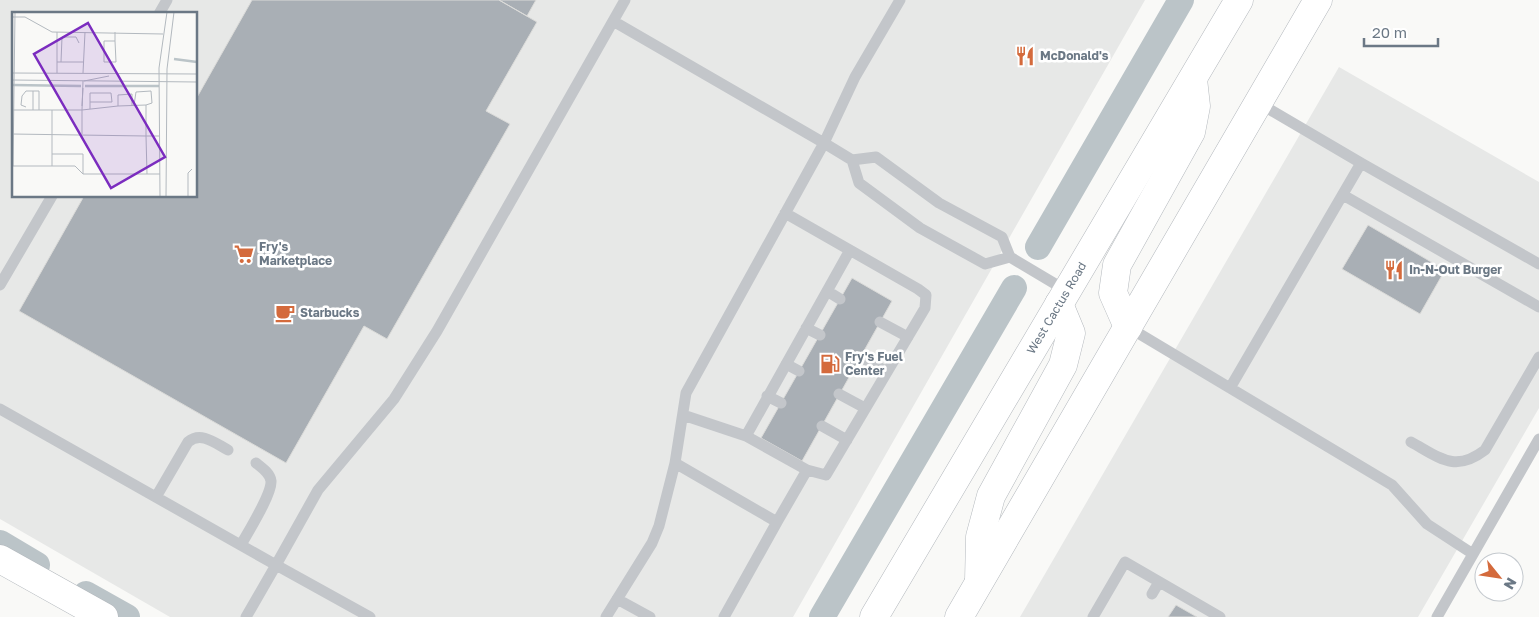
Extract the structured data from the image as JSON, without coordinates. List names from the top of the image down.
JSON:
{
  "streets": {
    "main road": ["West Cactus Road"]
  },
  "places": {
    "restaurant": ["McDonald's", "In-N-Out Burger"],
    "supermarket": ["Fry's Marketplace"],
    "cafe": ["Starbucks"],
    "fuel station": ["Fry's Fuel Center"]
  },
  "scale_bar": "20 m",
  "north": "bottom right"
}
